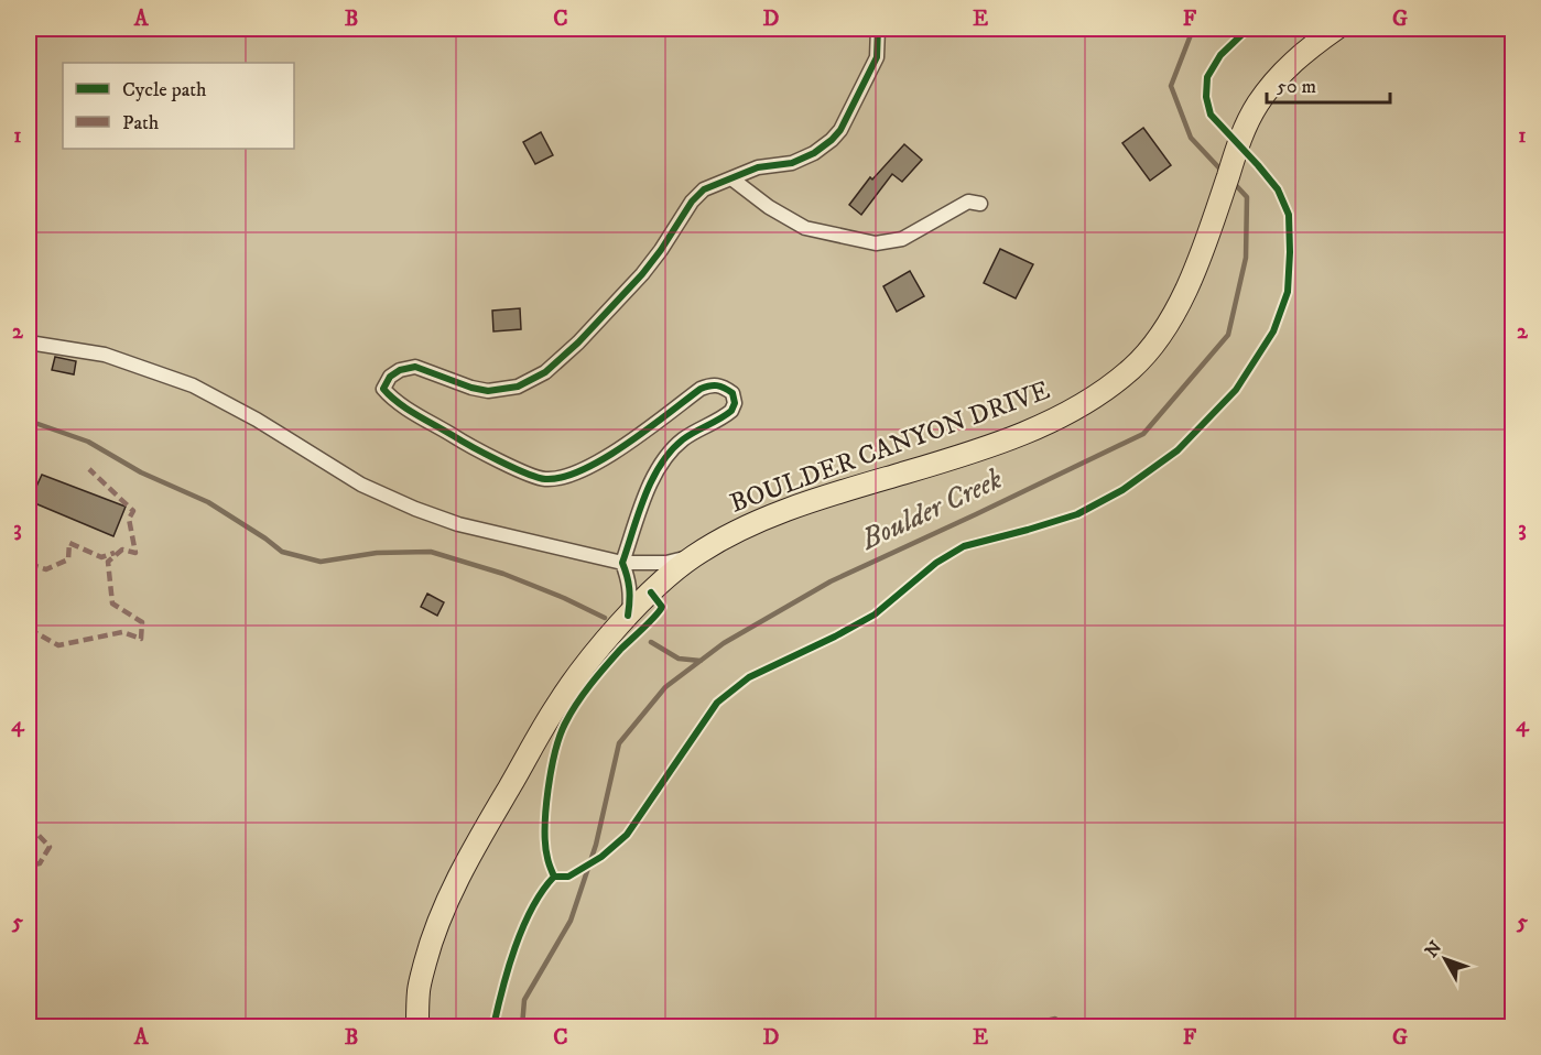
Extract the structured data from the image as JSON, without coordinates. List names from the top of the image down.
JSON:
{
  "streets": {
    "main road": ["BOULDER CANYON DRIVE"]
  },
  "water": ["Boulder Creek"],
  "legend": ["Cycle path", "Path"],
  "scale_bar": "50 m",
  "north": "top left",
  "grid": {
    "columns": [
      "A",
      "B",
      "C",
      "D",
      "E",
      "F",
      "G"
    ],
    "rows": [
      "1",
      "2",
      "3",
      "4",
      "5"
    ]
  }
}
